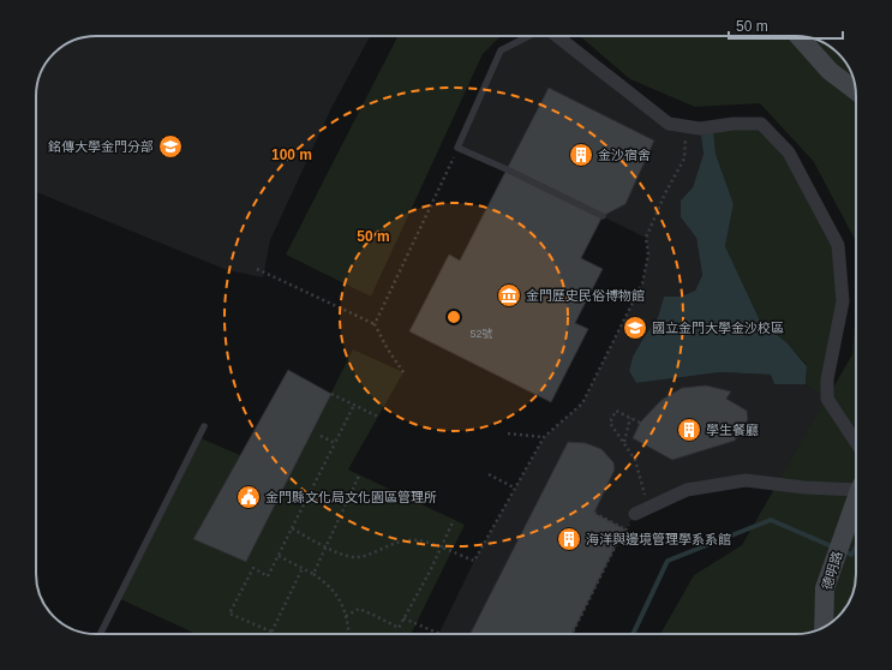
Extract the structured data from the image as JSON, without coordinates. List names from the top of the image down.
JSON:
{
  "streets": {
    "street": ["德明路"]
  },
  "places": {
    "school or university": ["銘傳大學金門分部", "國立金門大學金沙校區"],
    "building": ["金沙宿舍", "學生餐廳", "海洋與邊境管理學系系館"],
    "museum": ["金門歷史民俗博物館"],
    "public building": ["金門縣文化局文化園區管理所"]
  },
  "house_numbers": ["52號"],
  "scale_bar": "50 m",
  "rings": ["100 m", "50 m"]
}
